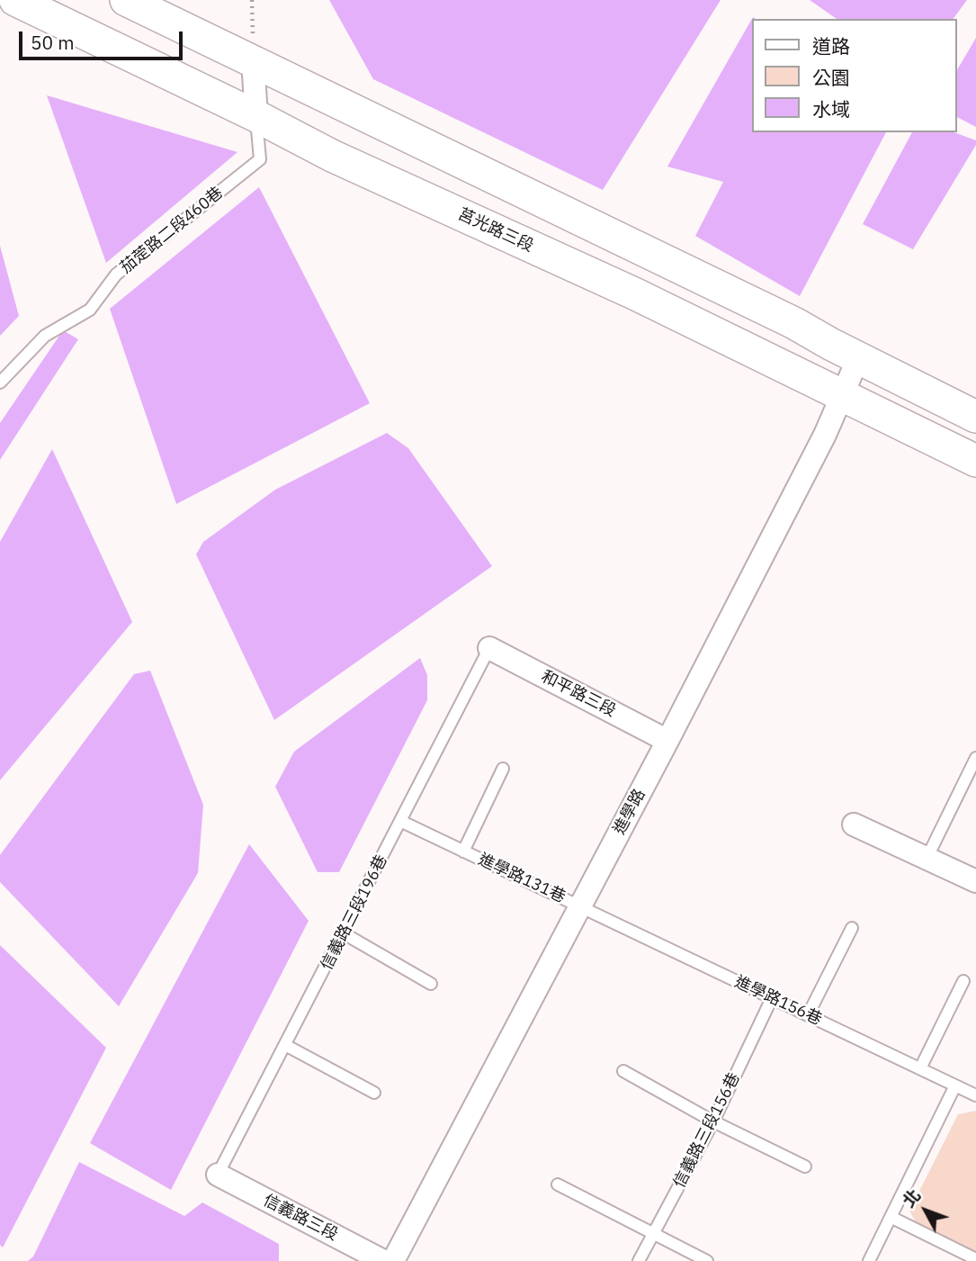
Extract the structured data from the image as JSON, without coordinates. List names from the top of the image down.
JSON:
{
  "streets": {
    "street": [
      "莒光路三段",
      "和平路三段",
      "進學路",
      "信義路三段"
    ],
    "lane": [
      "茄萣路二段460巷",
      "進學路131巷",
      "信義路三段196巷",
      "進學路156巷",
      "信義路三段156巷"
    ]
  },
  "crossings": [
    ["茄萣路二段460巷", "莒光路三段"],
    ["莒光路三段", "進學路"],
    ["和平路三段", "進學路"],
    ["和平路三段", "信義路三段196巷"],
    ["進學路", "進學路131巷"],
    ["進學路", "進學路156巷"],
    ["進學路131巷", "信義路三段196巷"],
    ["進學路131巷", "進學路156巷"],
    ["信義路三段196巷", "信義路三段"],
    ["進學路156巷", "信義路三段156巷"]
  ],
  "legend": ["道路", "公園", "水域"],
  "scale_bar": "50 m",
  "north": "top left"
}
